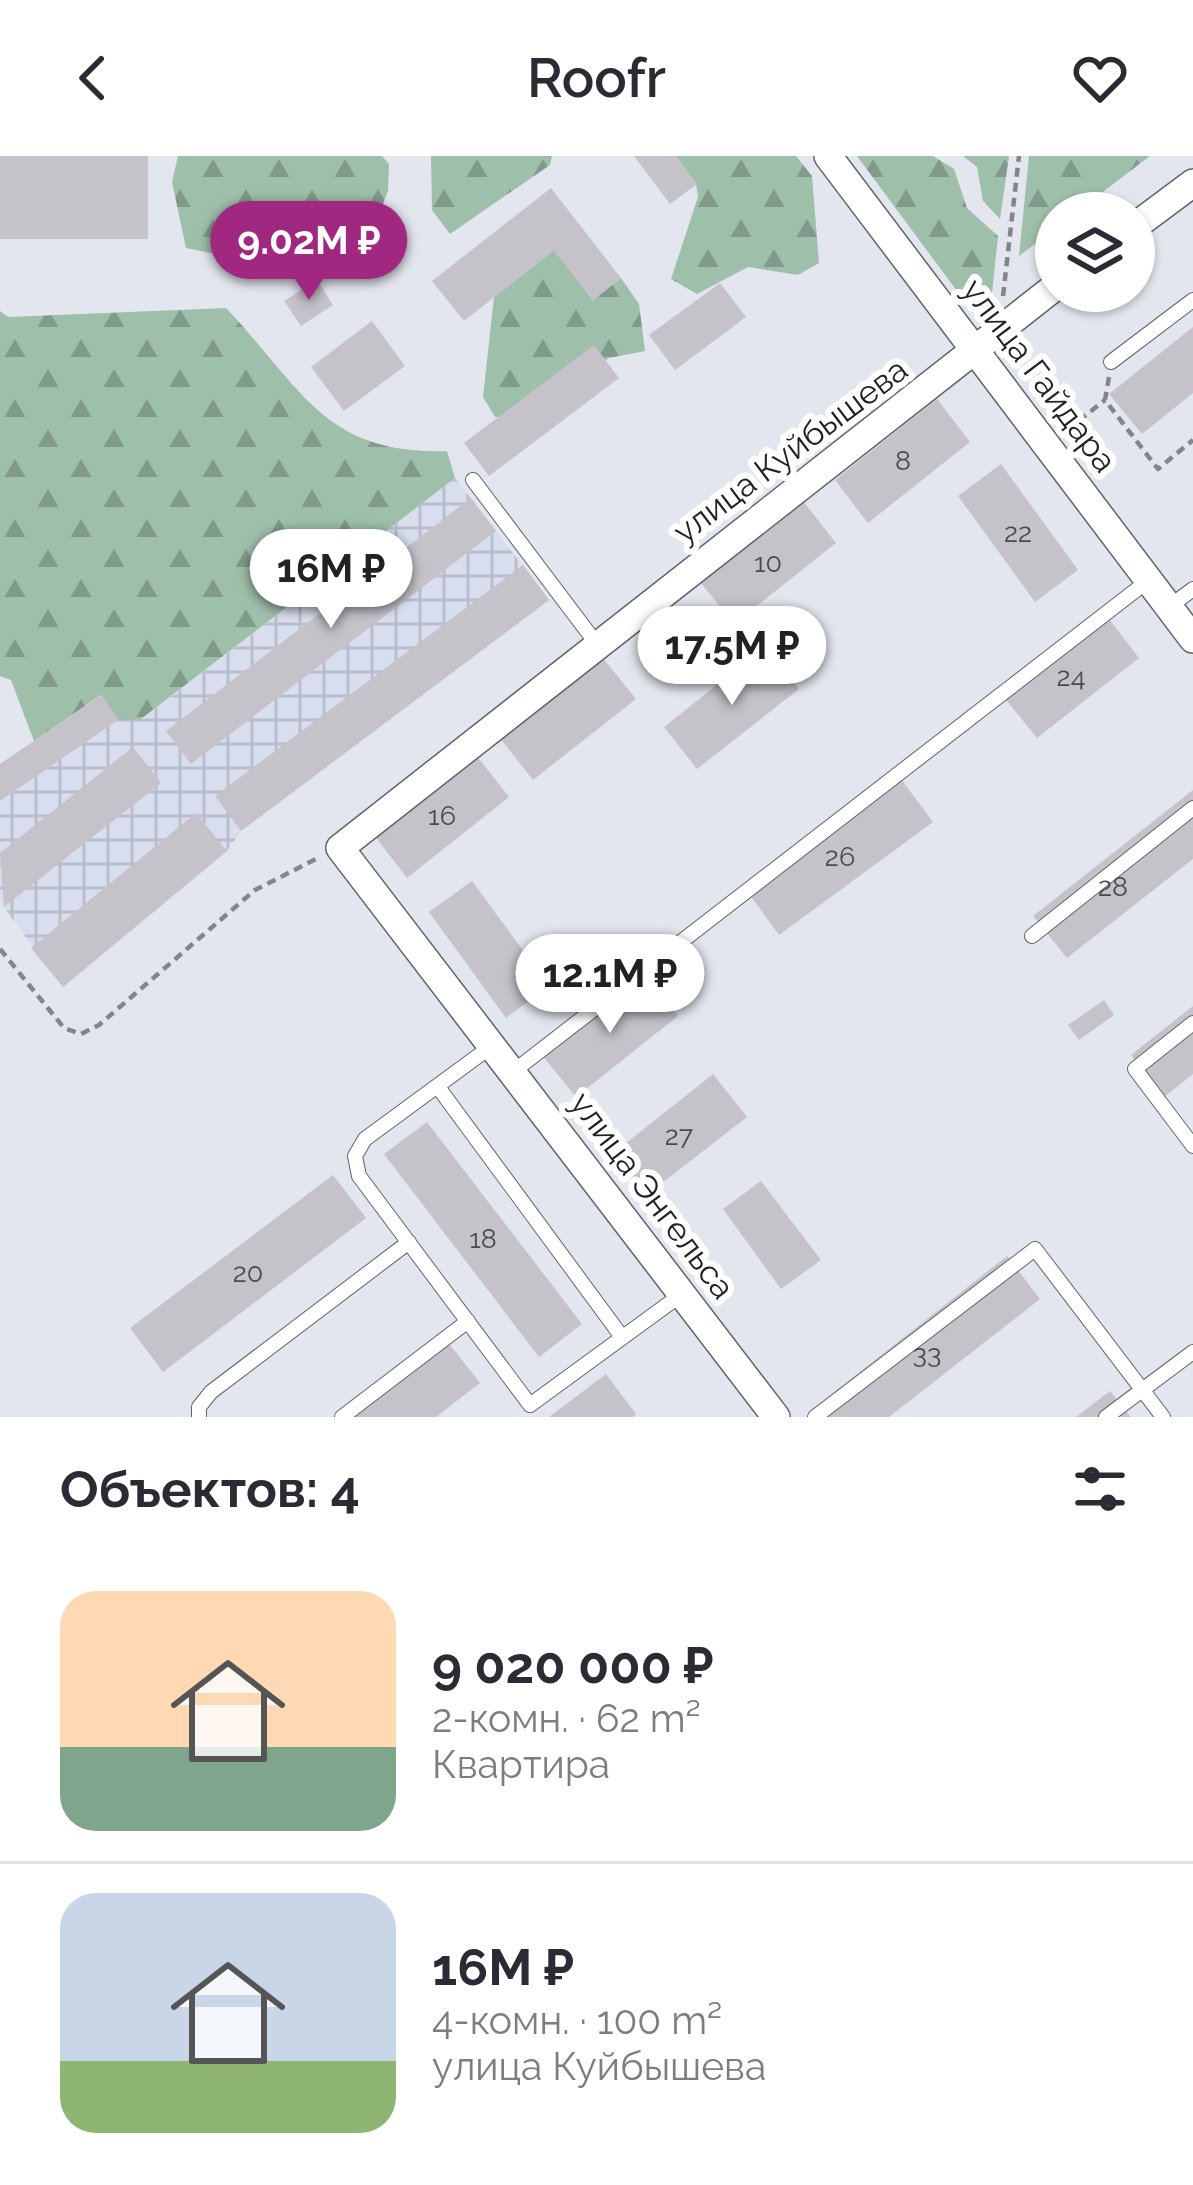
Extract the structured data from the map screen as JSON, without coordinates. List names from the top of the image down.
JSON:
{
  "streets": {
    "street": ["улица Гайдара", "улица Куйбышева", "улица Энгельса"]
  },
  "crossings": [
    ["улица Гайдара", "улица Куйбышева"],
    ["улица Куйбышева", "улица Энгельса"]
  ],
  "house_numbers": [
    "8",
    "22",
    "10",
    "24",
    "16",
    "26",
    "28",
    "27",
    "18",
    "20",
    "33"
  ],
  "page": {
    "header": "Roofr",
    "price": [
      "9.02M ₽",
      "16M ₽",
      "17.5M ₽",
      "12.1M ₽"
    ],
    "heading": "Объектов: 4",
    "list": [
      {
        "name": "9 020 000 ₽",
        "note": "2-комн. · 62 m² · Квартира"
      },
      {
        "name": "16M ₽",
        "note": "4-комн. · 100 m² · улица Куйбышева"
      }
    ]
  }
}
